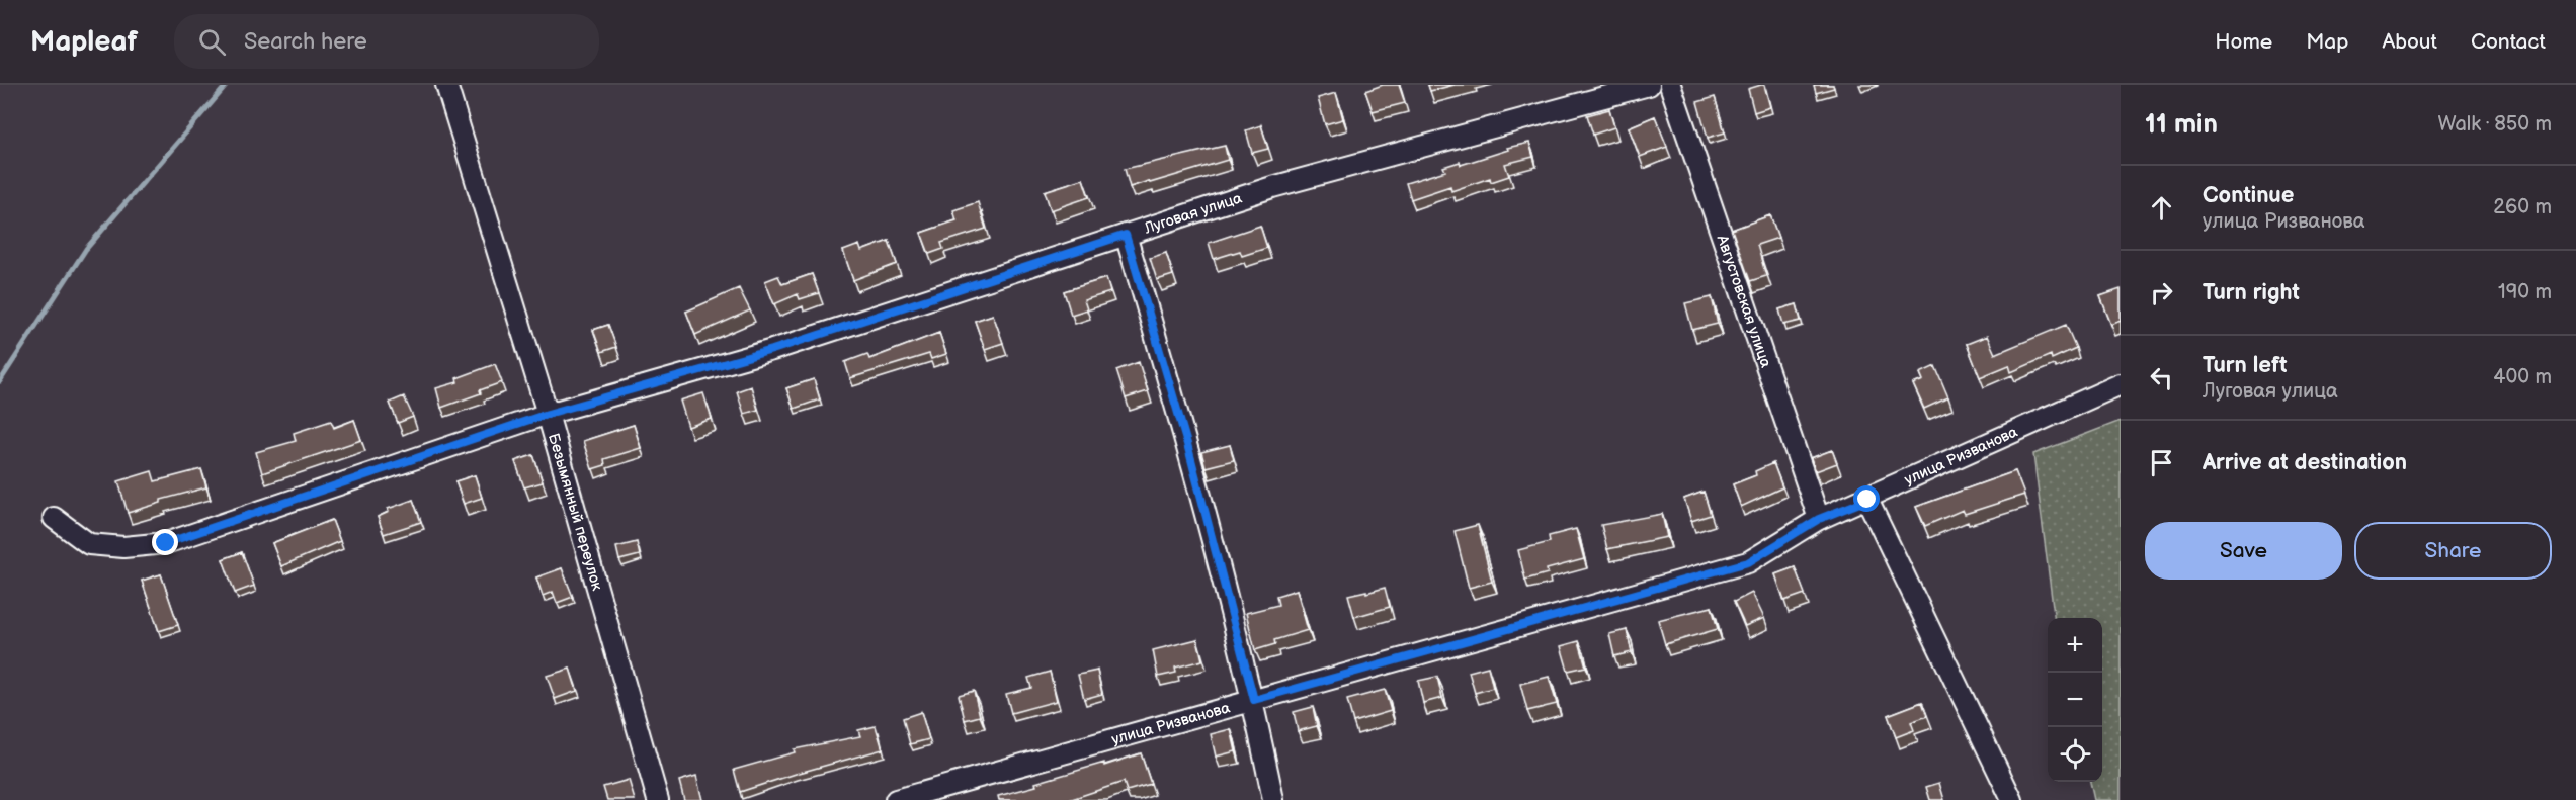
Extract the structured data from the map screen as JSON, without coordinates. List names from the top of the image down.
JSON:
{
  "streets": {
    "street": [
      "Луговая улица",
      "Августовская улица",
      "улица Ризванова",
      "Безымянный переулок"
    ]
  },
  "crossings": [
    ["Луговая улица", "Безымянный переулок"],
    ["Августовская улица", "улица Ризванова"]
  ],
  "page": {
    "header": "Mapleaf",
    "search": "Search here",
    "nav": [
      "Home",
      "Map",
      "About",
      "Contact"
    ],
    "heading": ["11 min", "Walk · 850 m"],
    "list": [
      ["Continue", "улица Ризванова", "260 m"],
      ["Turn right", "190 m"],
      ["Turn left", "Луговая улица", "400 m"],
      "Arrive at destination"
    ],
    "buttons": ["Save", "Share"],
    "map_buttons": ["+", "−"]
  }
}
